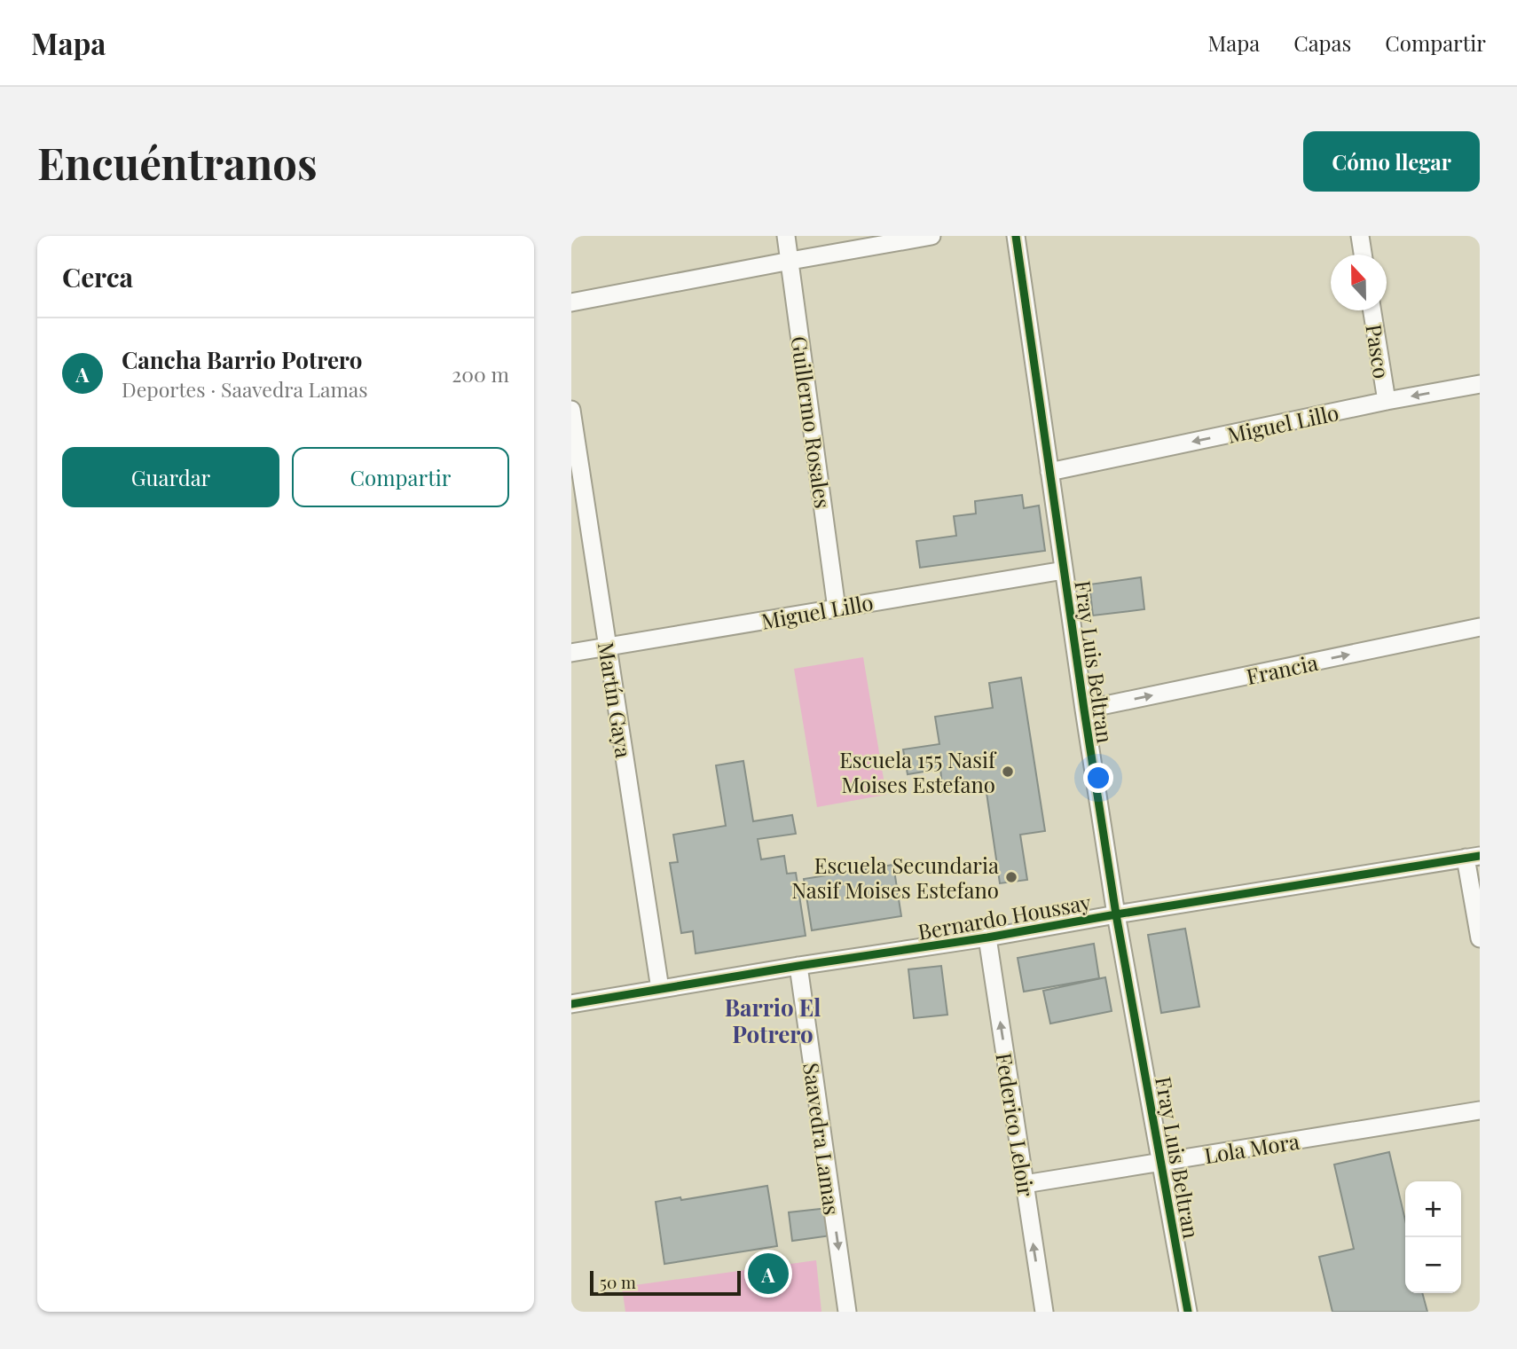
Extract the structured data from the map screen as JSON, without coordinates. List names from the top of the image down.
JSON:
{
  "streets": {
    "street": [
      "Pasco",
      "Guillermo Rosales",
      "Miguel Lillo",
      "Fray Luis Beltran",
      "Francia",
      "Martín Gaya",
      "Bernardo Houssay",
      "Federico Leloir",
      "Saavedra Lamas",
      "Lola Mora"
    ]
  },
  "crossings": [
    ["Pasco", "Miguel Lillo"],
    ["Guillermo Rosales", "Miguel Lillo"],
    ["Miguel Lillo", "Fray Luis Beltran"],
    ["Miguel Lillo", "Martín Gaya"],
    ["Fray Luis Beltran", "Francia"],
    ["Fray Luis Beltran", "Bernardo Houssay"],
    ["Fray Luis Beltran", "Lola Mora"],
    ["Martín Gaya", "Bernardo Houssay"],
    ["Bernardo Houssay", "Federico Leloir"],
    ["Bernardo Houssay", "Saavedra Lamas"],
    ["Federico Leloir", "Lola Mora"]
  ],
  "one_way": [
    "Miguel Lillo",
    "Francia",
    "Federico Leloir",
    "Saavedra Lamas"
  ],
  "districts": ["Barrio El Potrero"],
  "places": ["Escuela 155 Nasif Moises Estefano", "Escuela Secundaria Nasif Moises Estefano"],
  "scale_bar": "50 m",
  "north": "top",
  "page": {
    "header": "Mapa",
    "nav": ["Mapa", "Capas", "Compartir"],
    "buttons": [
      "Cómo llegar",
      ["Guardar", "Compartir"]
    ],
    "title": "Encuéntranos",
    "heading": "Cerca",
    "list": [
      {
        "mark": "A",
        "name": "Cancha Barrio Potrero",
        "note": "Deportes · Saavedra Lamas",
        "value": "200 m"
      }
    ],
    "map_buttons": ["+", "−"],
    "pins": "A",
    "scale": "50 m"
  }
}
